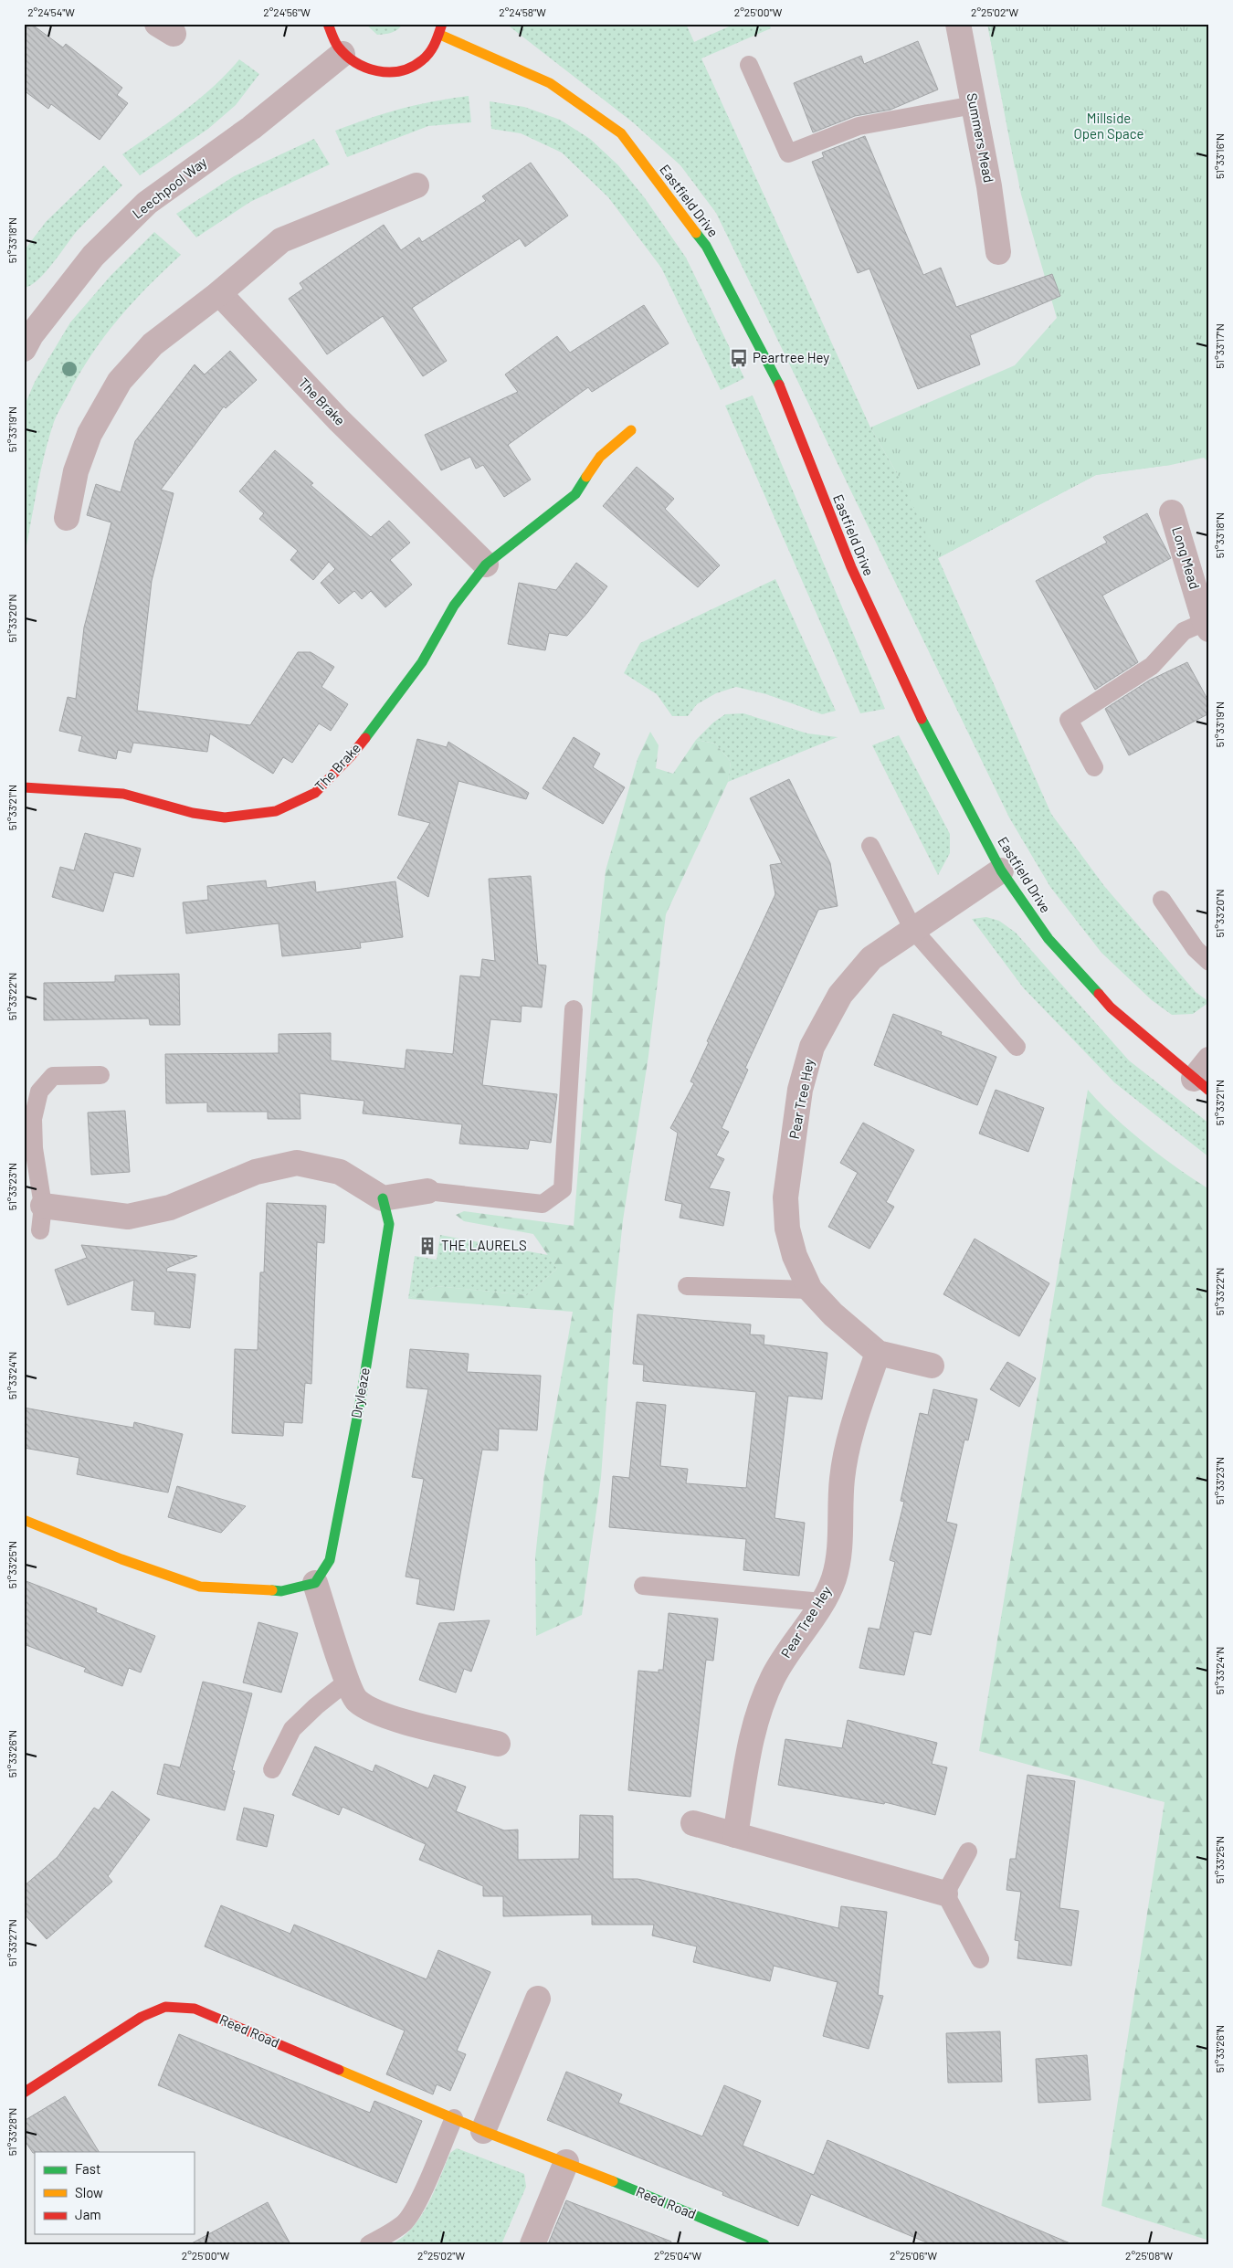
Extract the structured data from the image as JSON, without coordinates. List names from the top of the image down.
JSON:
{
  "streets": {
    "street": [
      "Summers Mead",
      "Leechpool Way",
      "Eastfield Drive",
      "The Brake",
      "Long Mead",
      "Pear Tree Hey",
      "Dryleaze",
      "Reed Road"
    ]
  },
  "crossings": [
    ["Eastfield Drive", "Pear Tree Hey"]
  ],
  "parks": ["Millside Open Space"],
  "places": {
    "bus stop": ["Peartree Hey"],
    "building": ["THE LAURELS"]
  },
  "legend": ["Fast", "Slow", "Jam"],
  "coordinates": [
    "2°24'54\"W",
    "2°24'56\"W",
    "2°24'58\"W",
    "2°25'00\"W",
    "2°25'02\"W",
    "51°33'16\"N",
    "51°33'18\"N",
    "51°33'17\"N",
    "51°33'19\"N",
    "51°33'20\"N",
    "51°33'21\"N",
    "51°33'22\"N",
    "51°33'23\"N",
    "51°33'24\"N",
    "51°33'25\"N",
    "51°33'26\"N",
    "51°33'27\"N",
    "51°33'28\"N",
    "2°25'04\"W",
    "2°25'06\"W",
    "2°25'08\"W"
  ]
}
